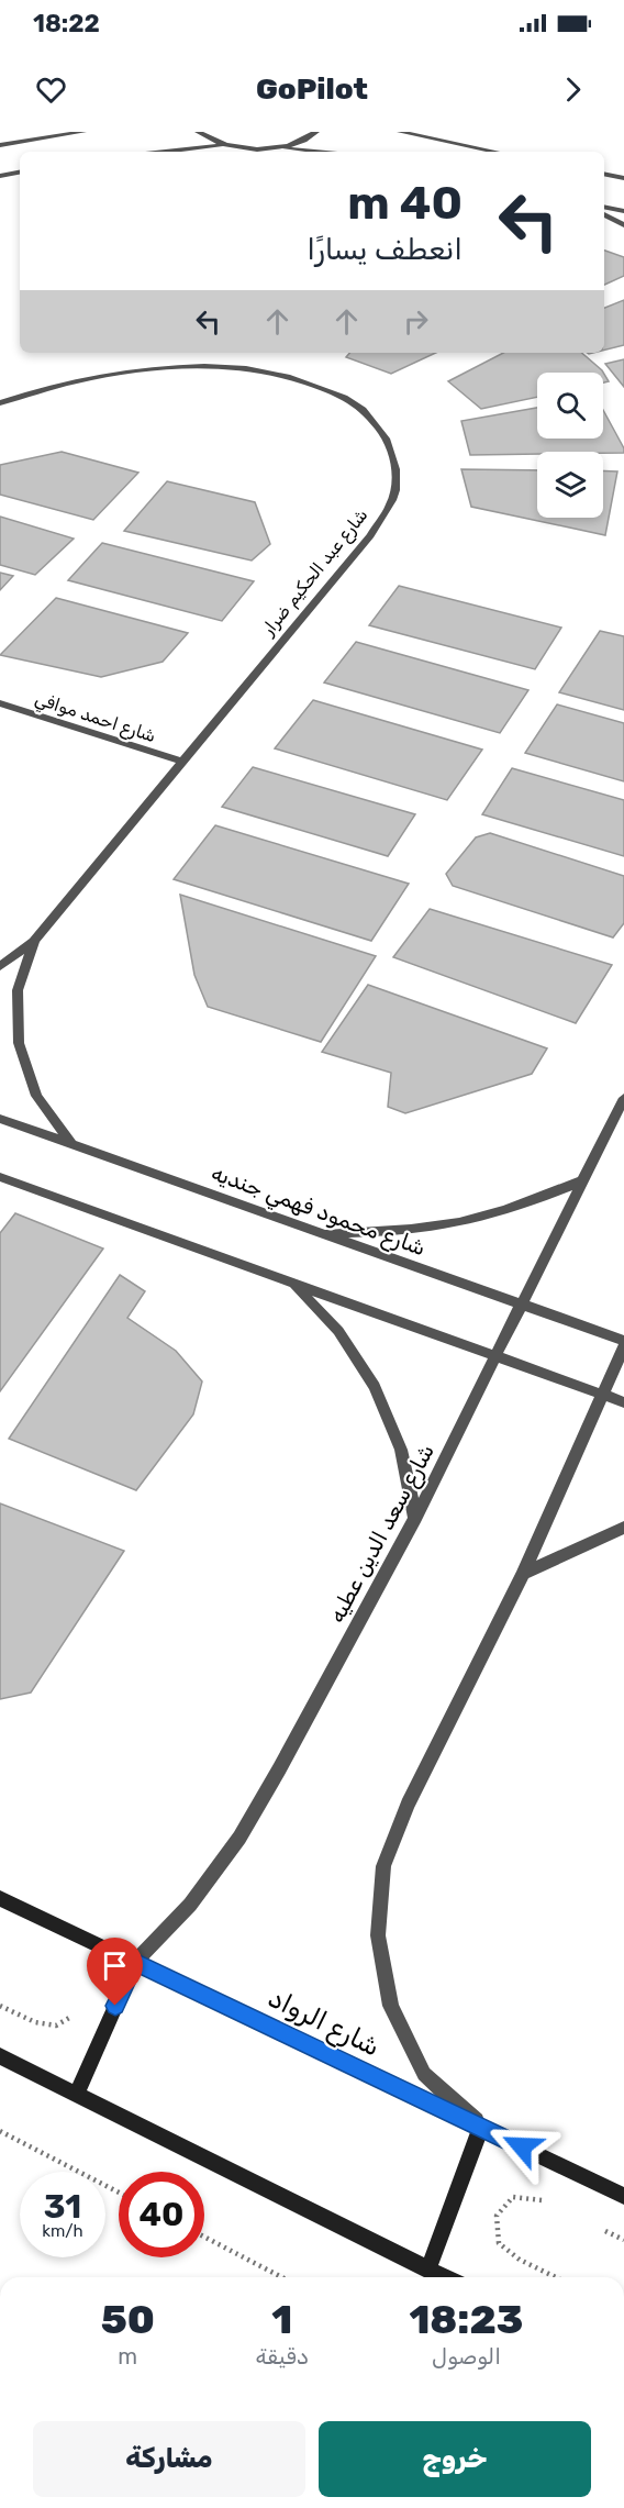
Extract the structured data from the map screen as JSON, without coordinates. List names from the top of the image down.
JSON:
{
  "streets": {
    "street": [
      "شارع عبد الحكيم ضرار",
      "شارع احمد موافي",
      "شارع محمود فهمي جنديه",
      "شارع سعد الدين عطيه",
      "شارع الرواد"
    ]
  },
  "crossings": [
    ["شارع عبد الحكيم ضرار", "شارع احمد موافي"],
    ["شارع عبد الحكيم ضرار", "شارع محمود فهمي جنديه"],
    ["شارع محمود فهمي جنديه", "شارع سعد الدين عطيه"],
    ["شارع سعد الدين عطيه", "شارع الرواد"]
  ],
  "page": {
    "status": "18:22",
    "header": "GoPilot",
    "turn": ["40 m", "انعطف يسارًا"],
    "speed": "31 km/h",
    "limit": "40",
    "eta": [
      "18:23",
      "الوصول",
      "1",
      "دقيقة",
      "50",
      "m"
    ],
    "buttons": ["خروج", "مشاركة"]
  }
}
